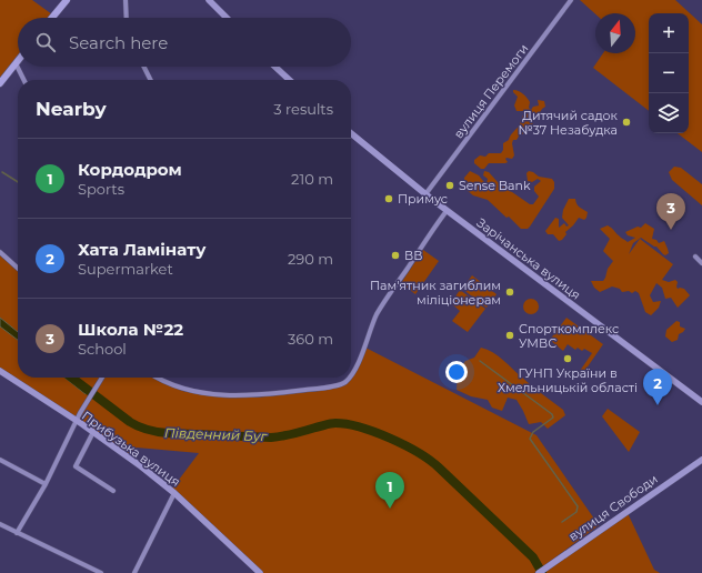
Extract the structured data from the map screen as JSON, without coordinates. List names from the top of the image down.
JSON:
{
  "streets": {
    "street": [
      "вулиця Перемоги",
      "Зарічанська вулиця",
      "Прибузька вулиця",
      "вулиця Свободи"
    ]
  },
  "crossings": [
    ["вулиця Перемоги", "Зарічанська вулиця"]
  ],
  "water": ["Південний Буг"],
  "places": [
    "Дитячий садок №37 Незабудка",
    "Sense Bank",
    "Примус",
    "ВВ",
    "Пам'ятник загиблим міліціонерам",
    "Спорткомплекс УМВС",
    "ГУНП України в Хмельницькій області"
  ],
  "north": "top",
  "page": {
    "map_buttons": ["+", "−"],
    "search": "Search here",
    "heading": ["Nearby", "3 results"],
    "list": [
      {
        "mark": "1",
        "name": "Кордодром",
        "note": "Sports",
        "value": "210 m"
      },
      {
        "mark": "2",
        "name": "Хата Ламінату",
        "note": "Supermarket",
        "value": "290 m"
      },
      {
        "mark": "3",
        "name": "Школа №22",
        "note": "School",
        "value": "360 m"
      }
    ],
    "pins": ["3", "2", "1"]
  }
}
